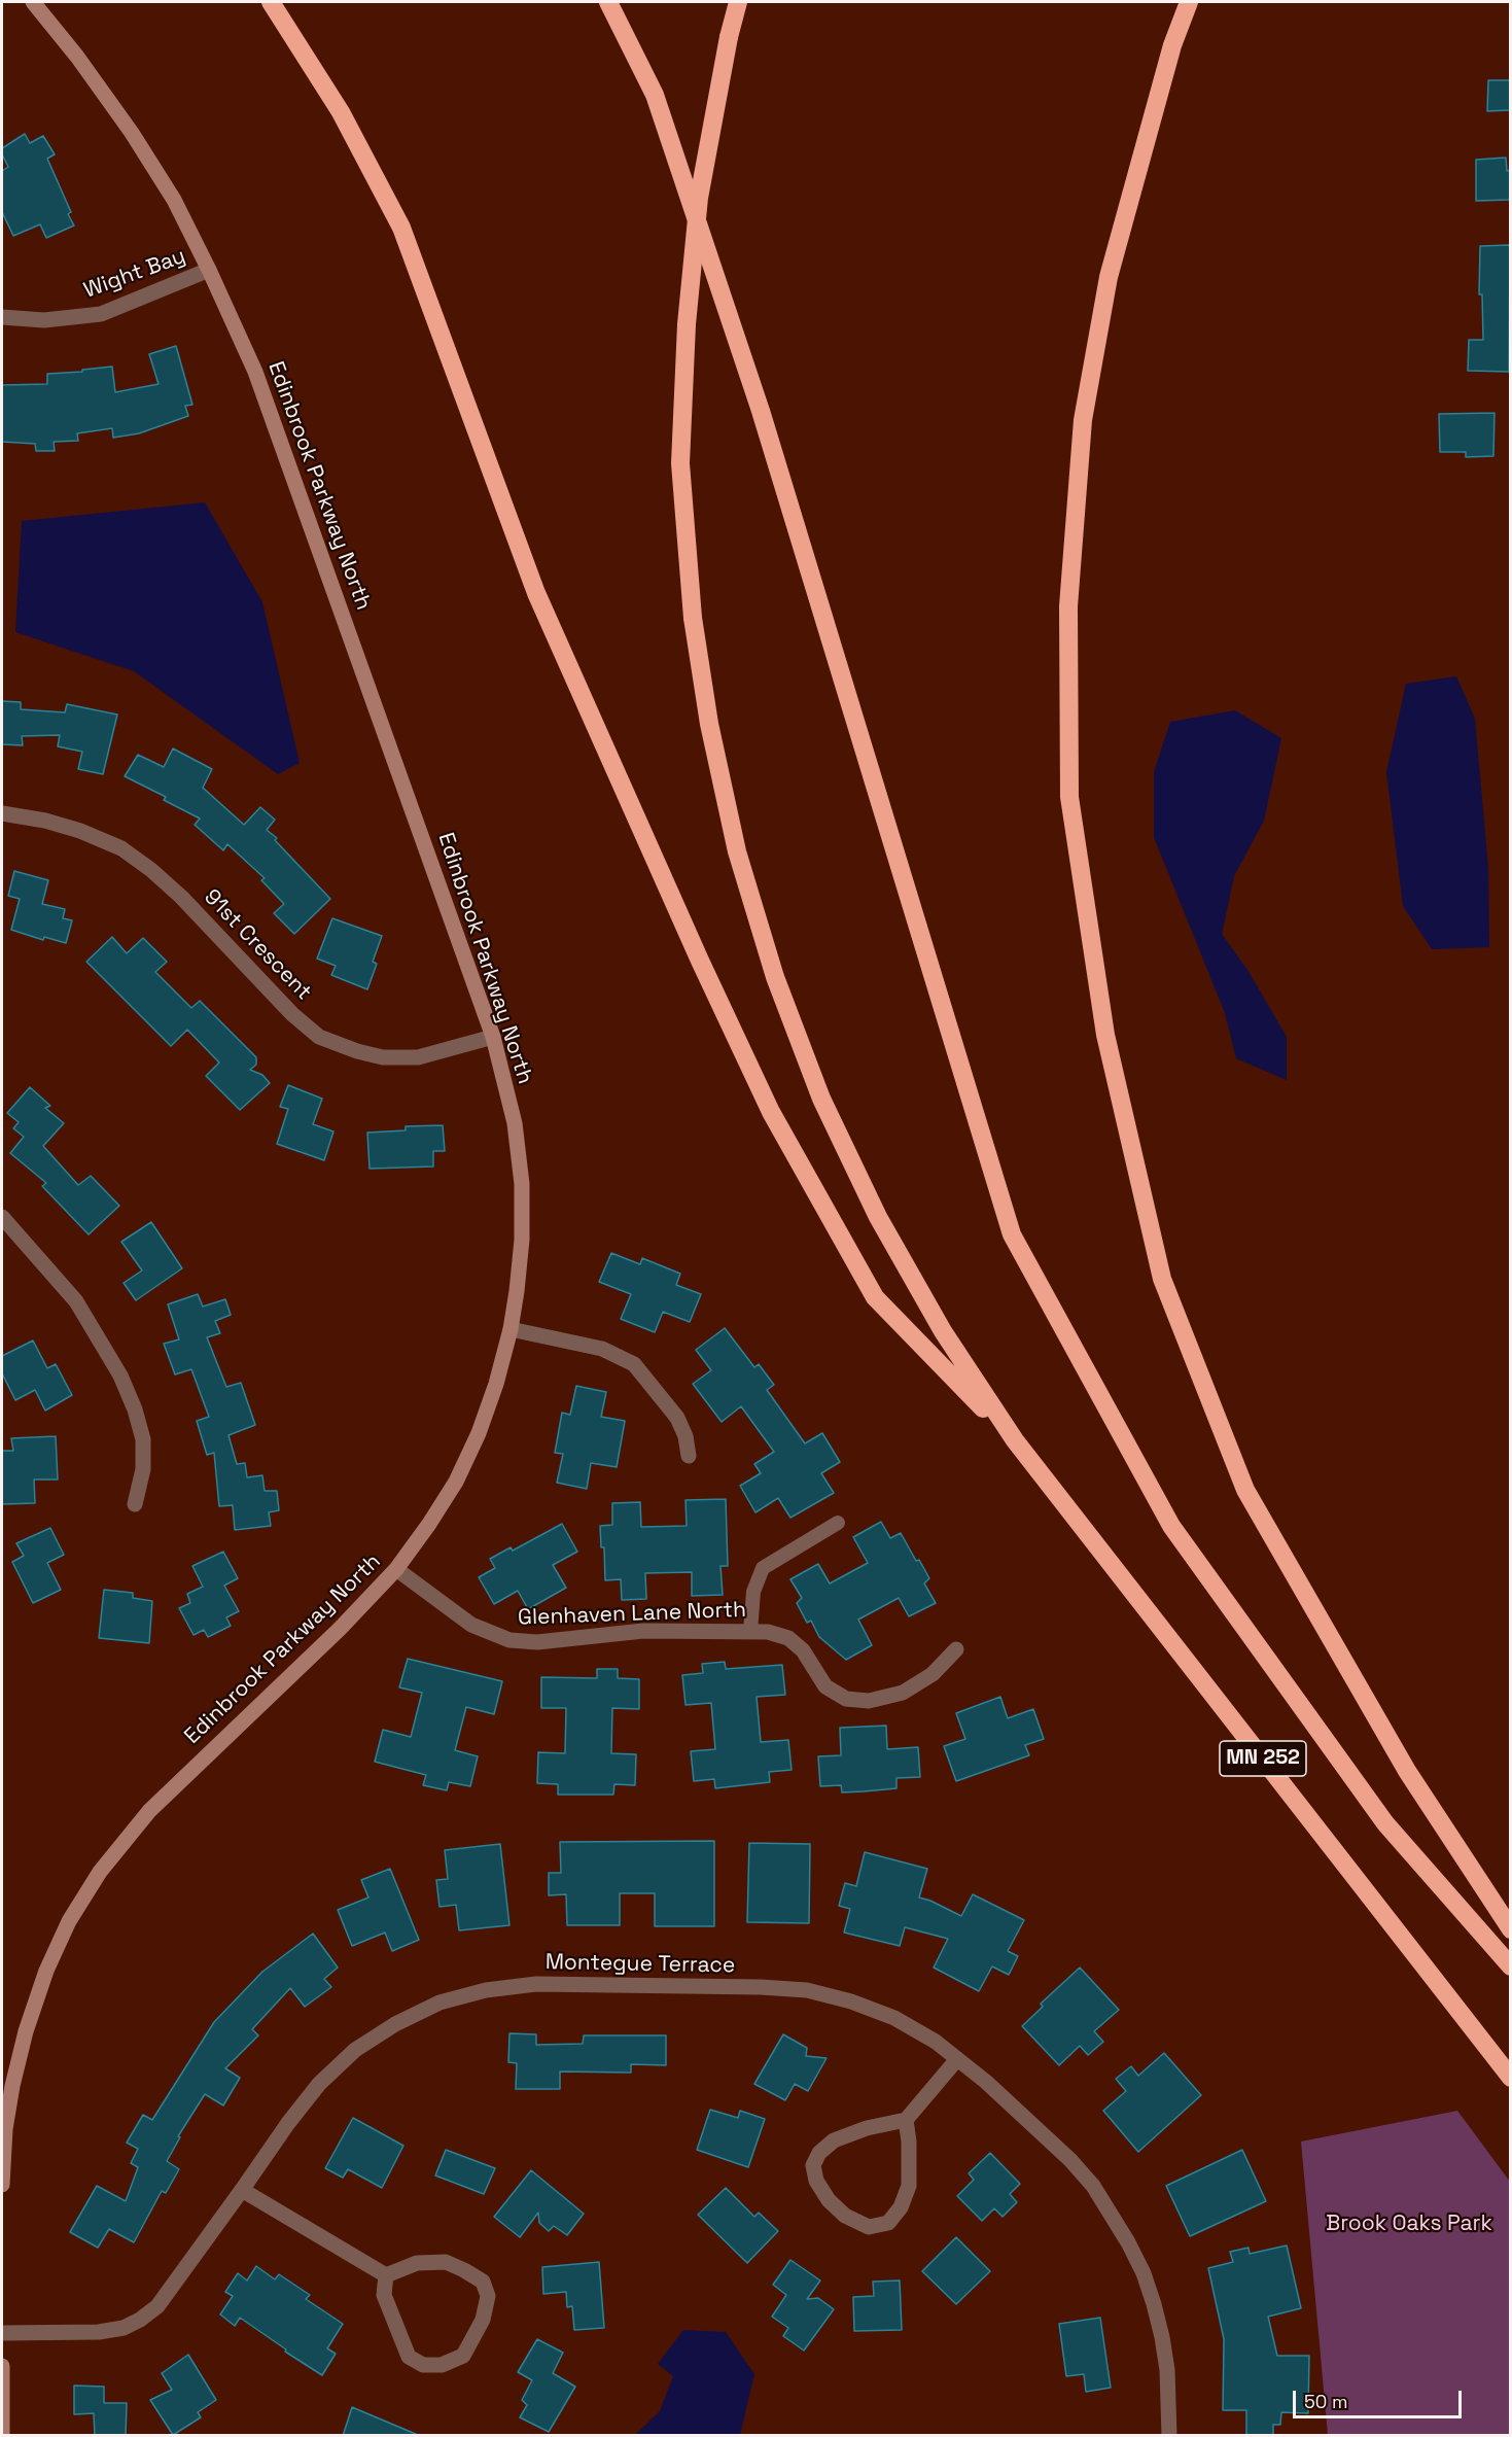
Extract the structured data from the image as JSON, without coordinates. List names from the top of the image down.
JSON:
{
  "streets": {
    "highway": ["MN 252"],
    "street": [
      "Wight Bay",
      "Edinbrook Parkway North",
      "91st Crescent",
      "Glenhaven Lane North",
      "Montegue Terrace"
    ]
  },
  "crossings": [
    ["Wight Bay", "Edinbrook Parkway North"],
    ["Edinbrook Parkway North", "91st Crescent"],
    ["Edinbrook Parkway North", "Glenhaven Lane North"]
  ],
  "parks": ["Brook Oaks Park"],
  "scale_bar": "50 m"
}
